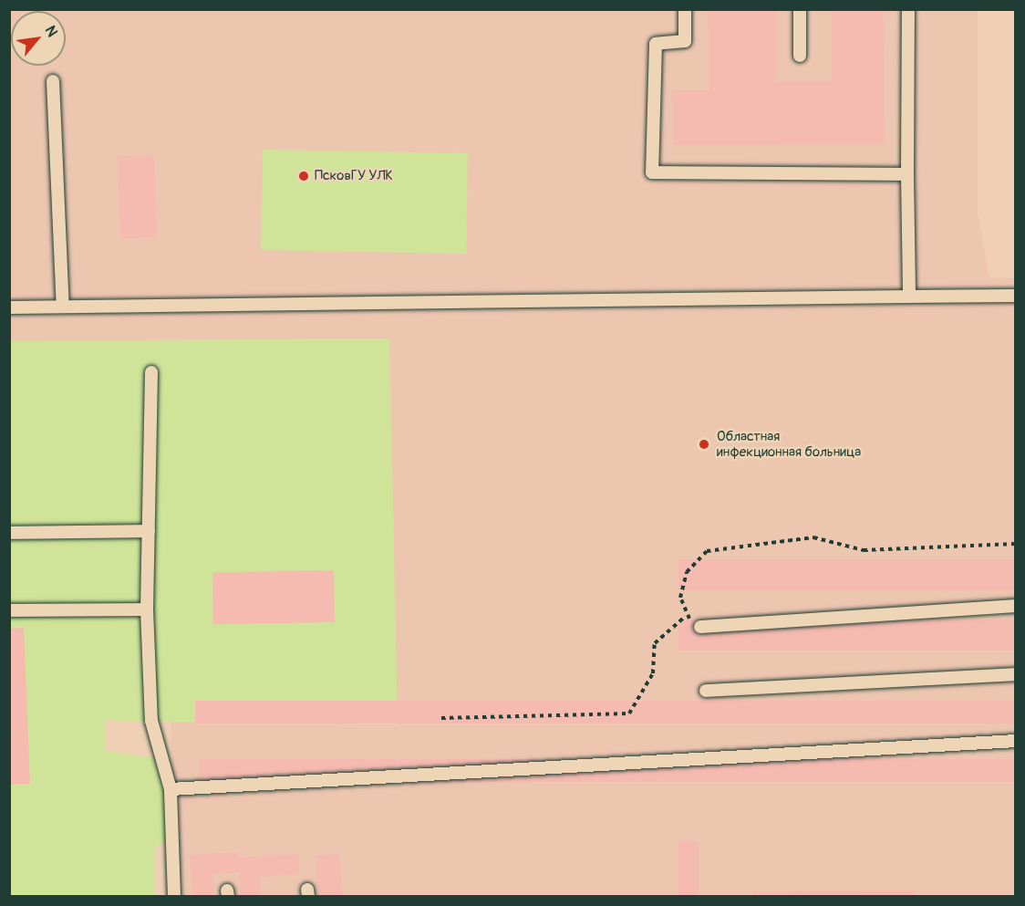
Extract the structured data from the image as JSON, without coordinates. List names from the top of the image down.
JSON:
{
  "places": ["ПсковГУ УЛК", "Областная инфекционная больница"],
  "north": "top right"
}
